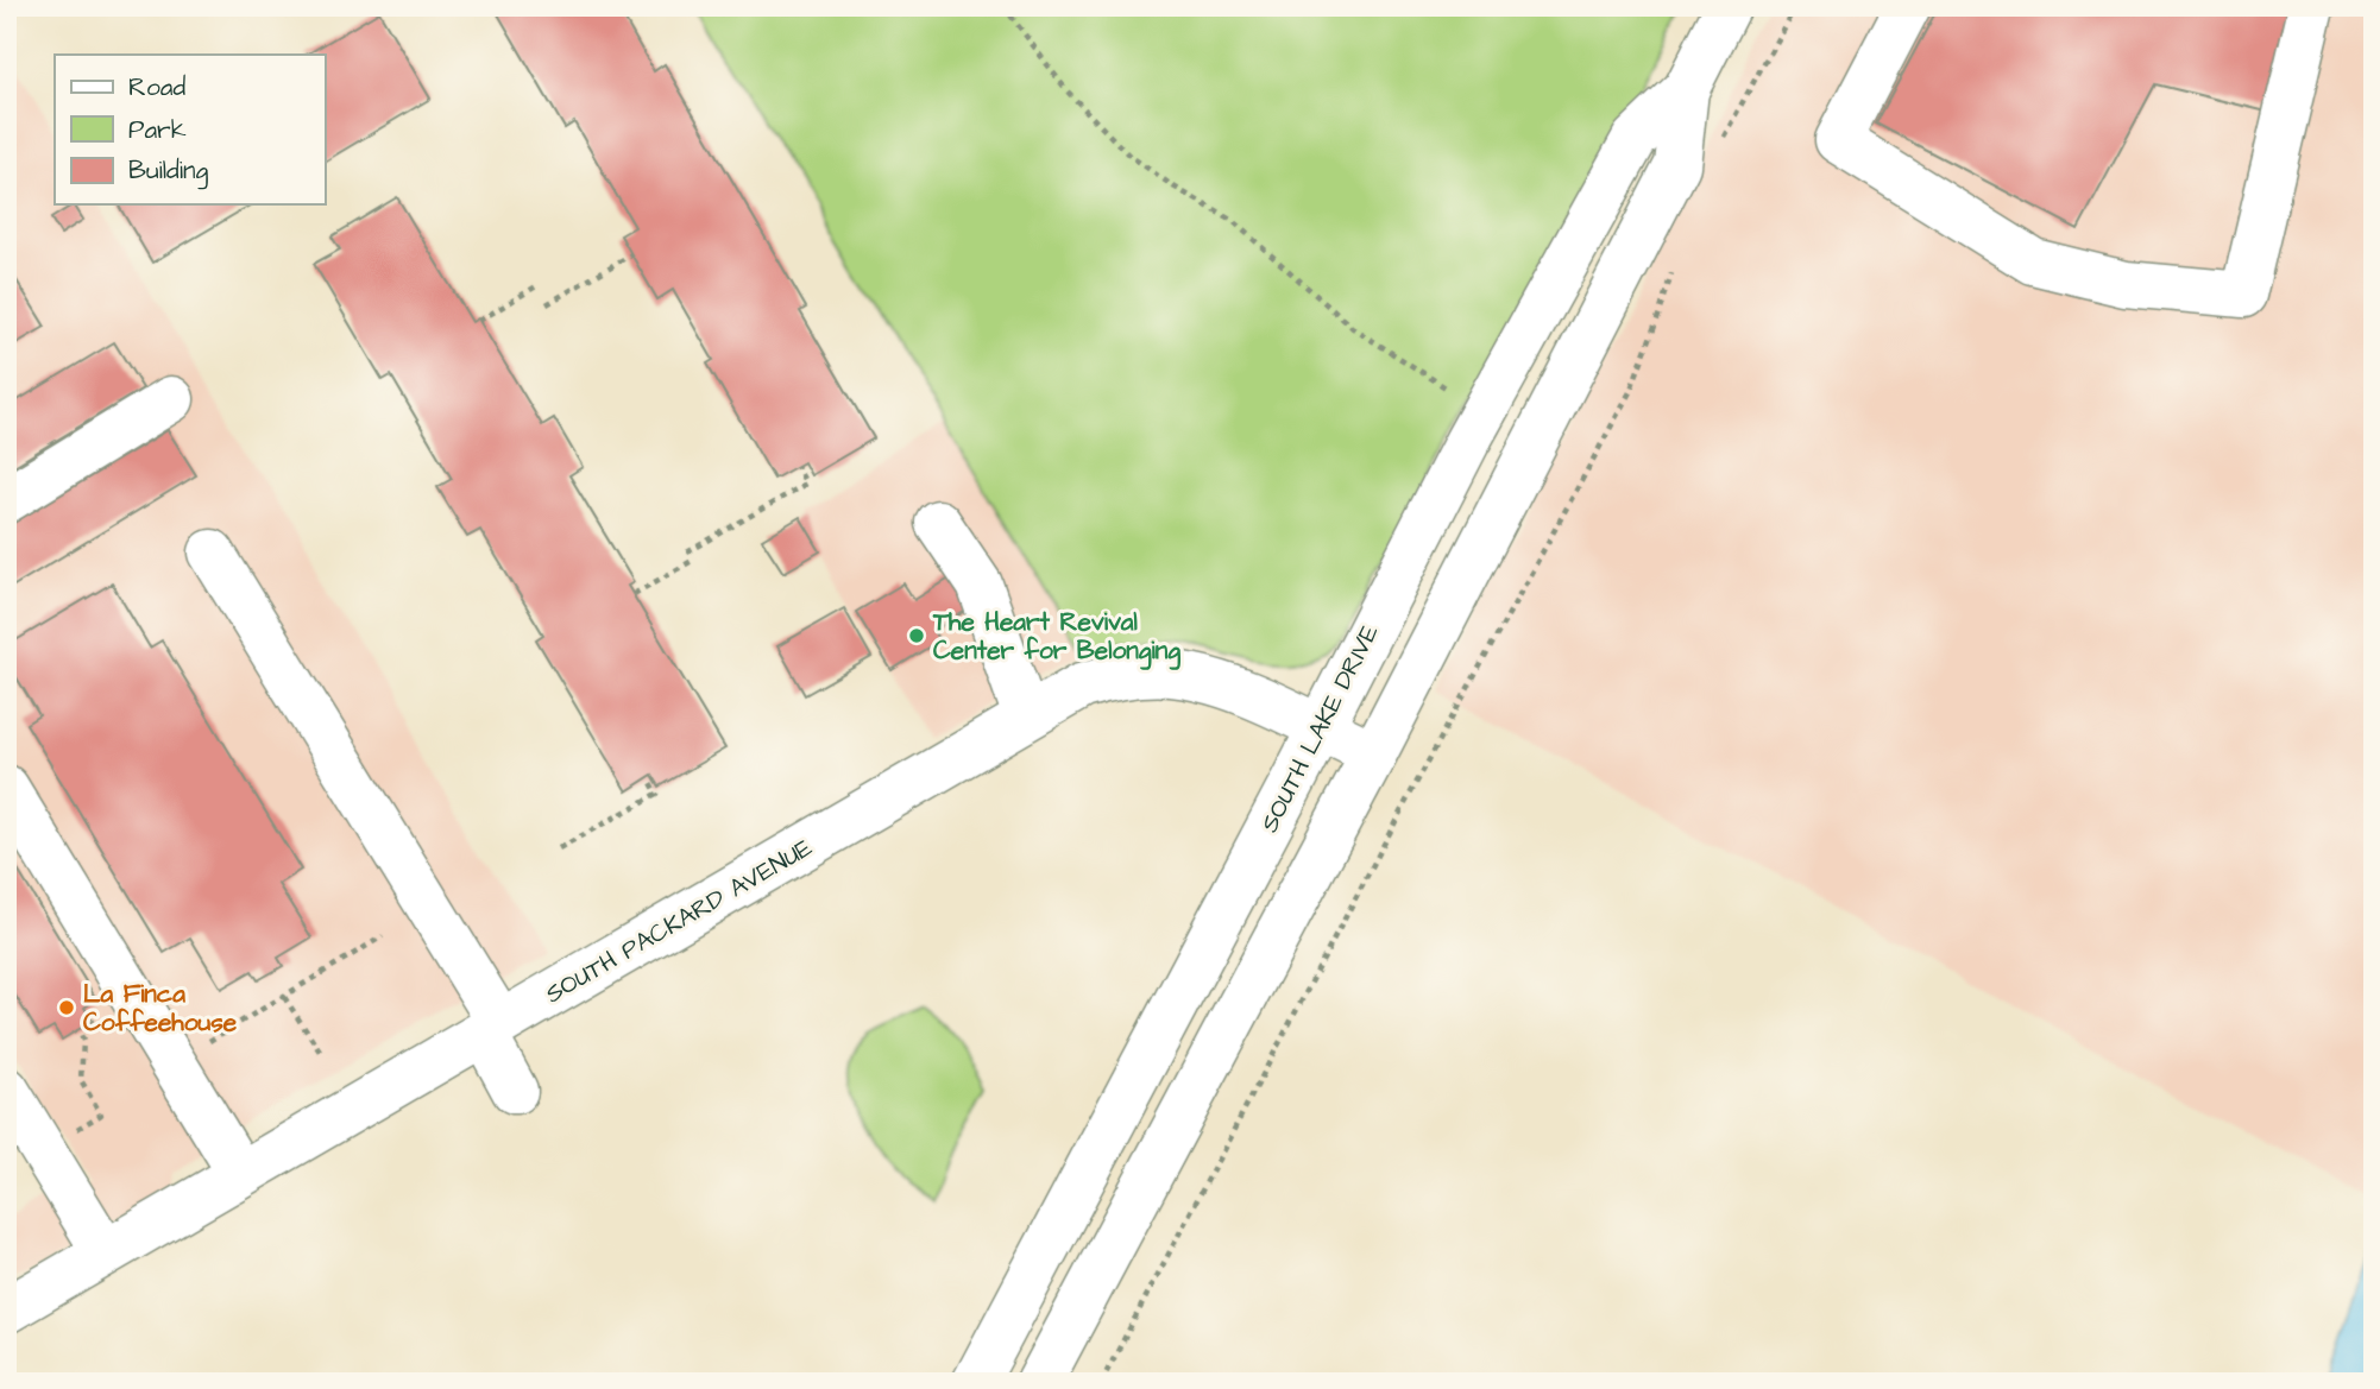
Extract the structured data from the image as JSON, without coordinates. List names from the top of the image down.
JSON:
{
  "streets": {
    "street": ["SOUTH LAKE DRIVE", "SOUTH PACKARD AVENUE"]
  },
  "crossings": [
    ["SOUTH LAKE DRIVE", "SOUTH PACKARD AVENUE"]
  ],
  "places": ["The Heart Revival Center for Belonging", "La Finca Coffeehouse"],
  "legend": ["Road", "Park", "Building"]
}
